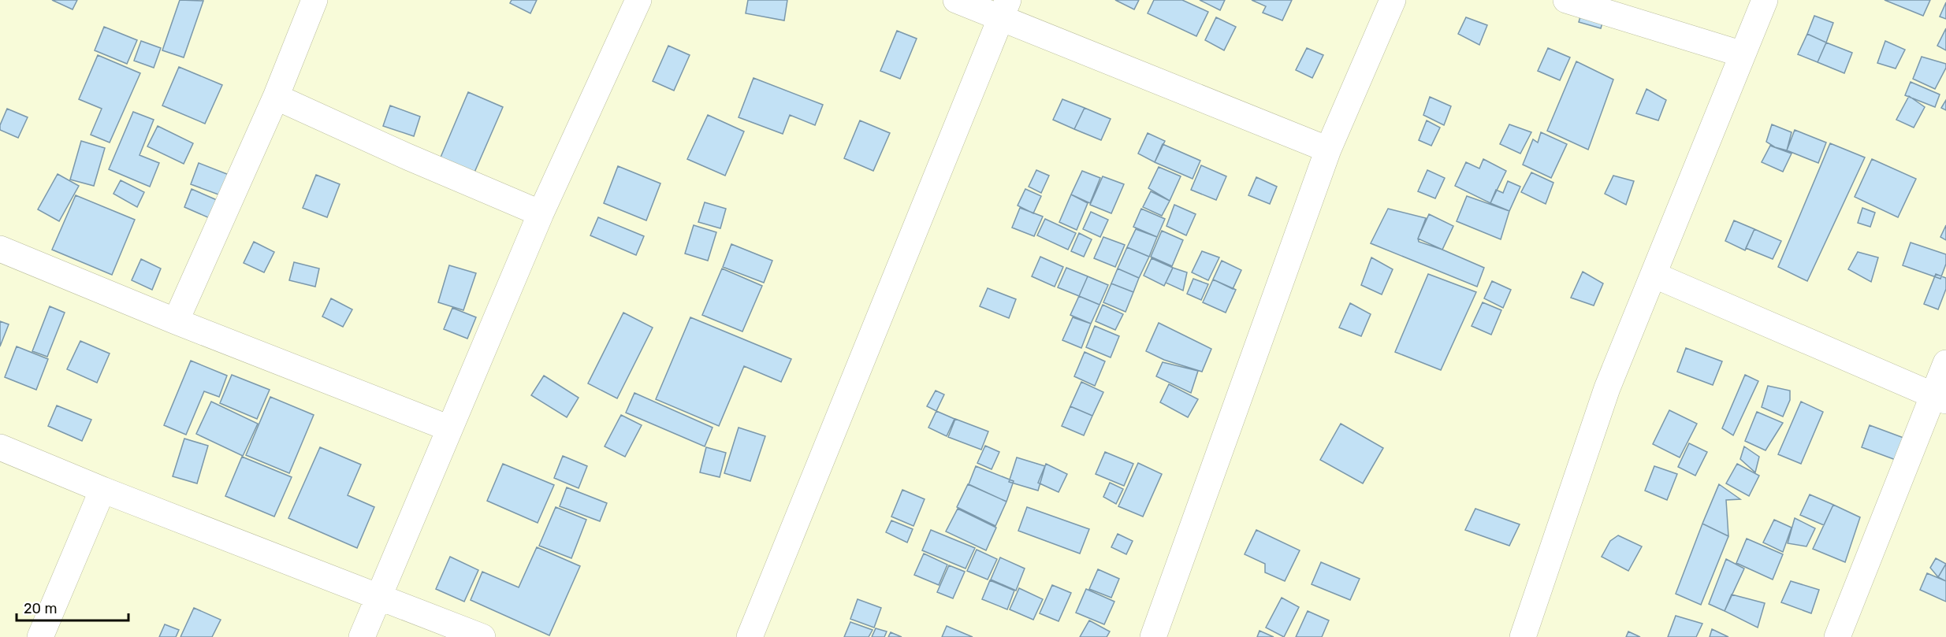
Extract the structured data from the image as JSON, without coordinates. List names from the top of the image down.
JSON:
{
  "scale_bar": "20 m"
}
